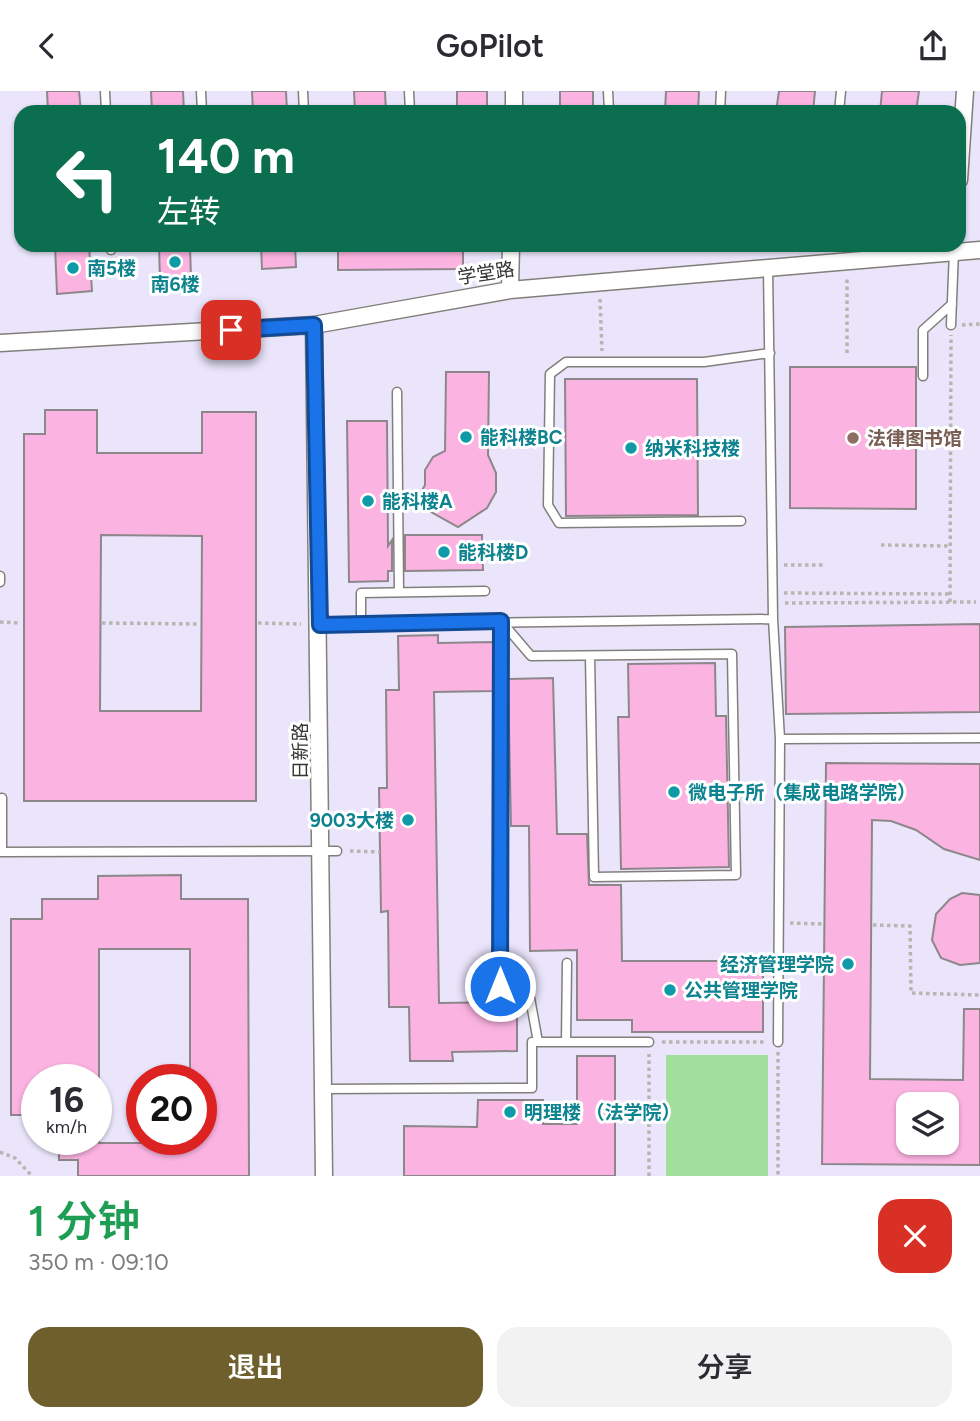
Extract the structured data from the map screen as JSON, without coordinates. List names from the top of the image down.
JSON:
{
  "streets": {
    "street": ["学堂路", "日新路"]
  },
  "crossings": [
    ["学堂路", "日新路"]
  ],
  "places": [
    "南6楼",
    "南5楼",
    "能科楼BC",
    "法律图书馆",
    "纳米科技楼",
    "能科楼A",
    "能科楼D",
    "微电子所（集成电路学院）",
    "9003大楼",
    "经济管理学院",
    "公共管理学院",
    "明理楼 （法学院）"
  ],
  "page": {
    "header": "GoPilot",
    "turn": ["140 m", "左转"],
    "speed": "16 km/h",
    "limit": "20",
    "heading": ["1 分钟", "350 m · 09:10"],
    "buttons": ["退出", "分享"]
  }
}
